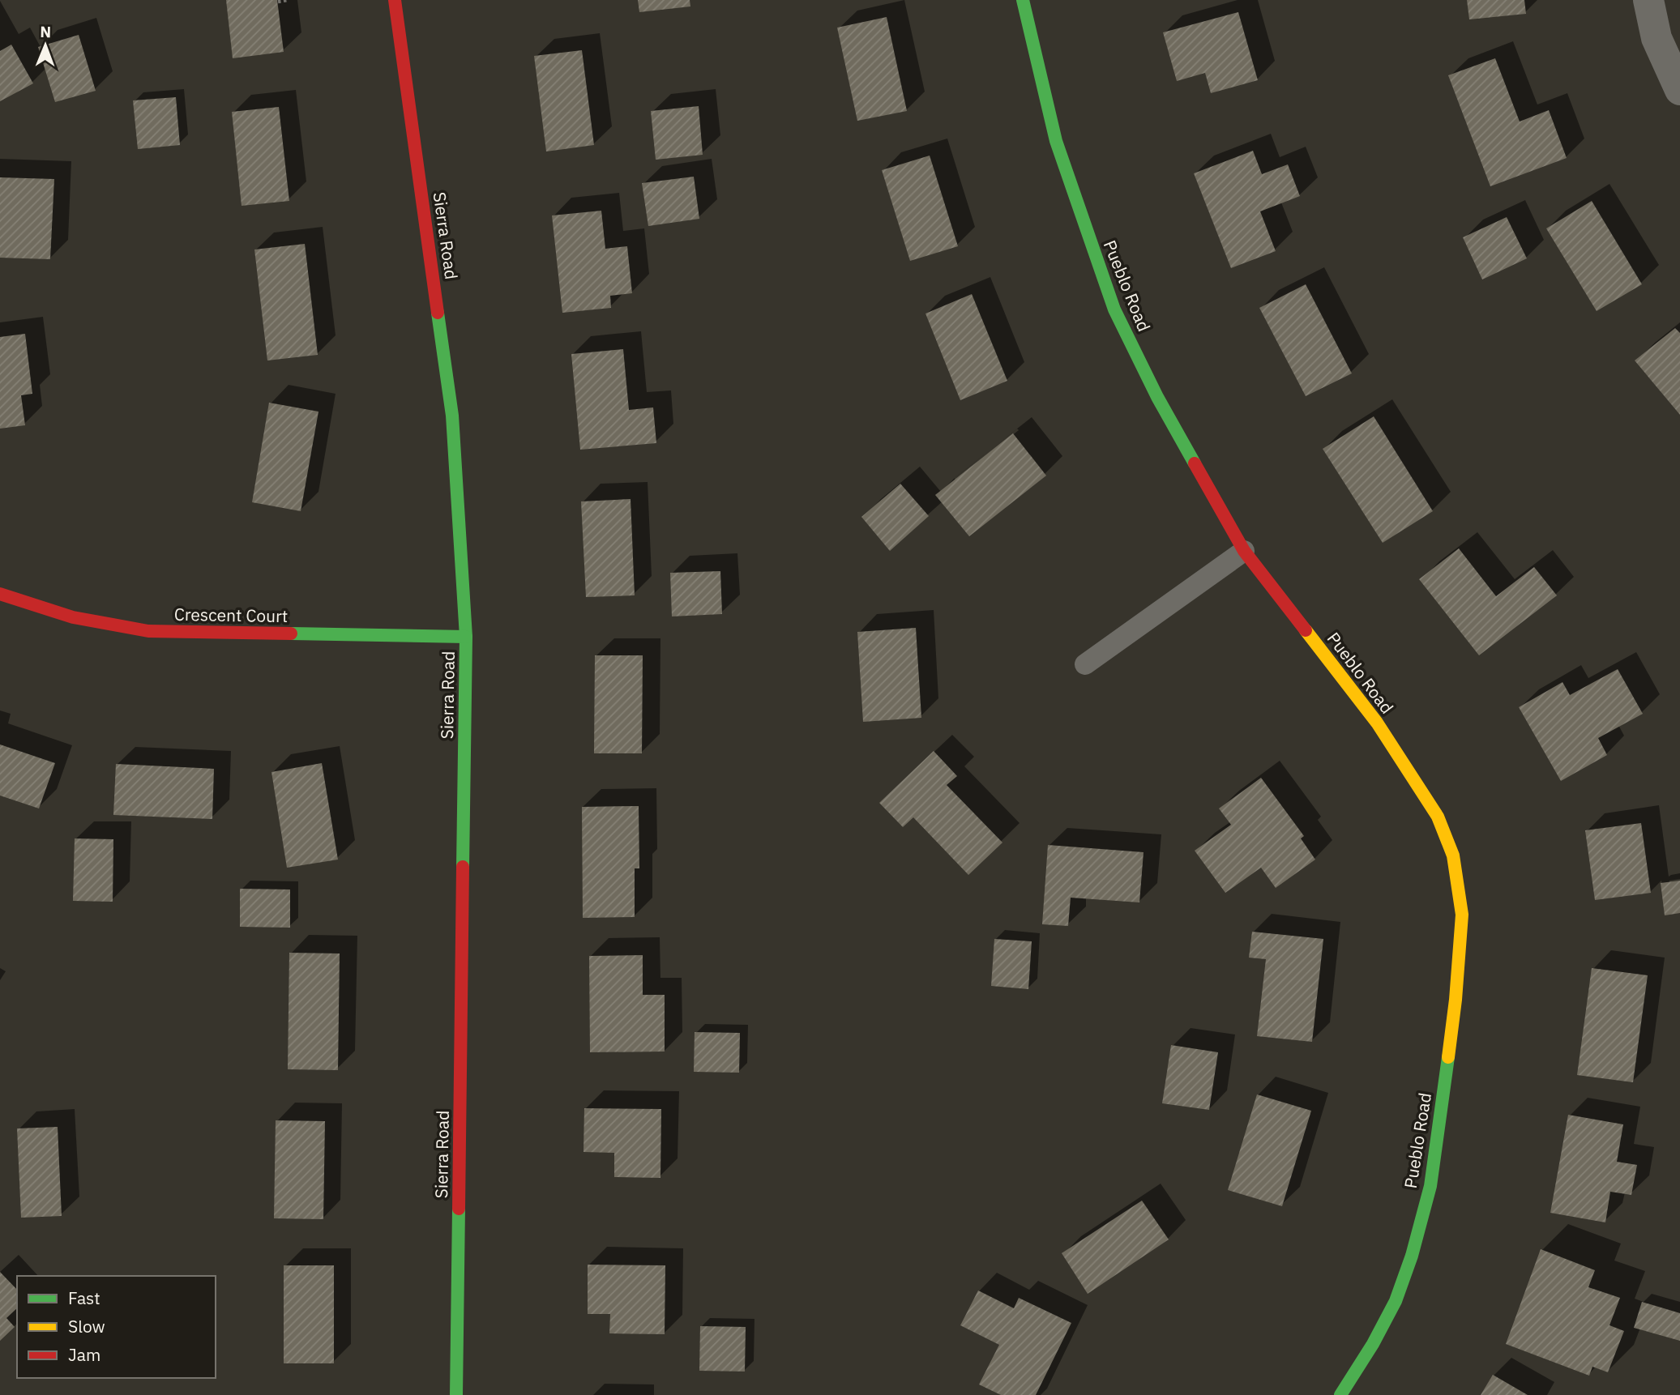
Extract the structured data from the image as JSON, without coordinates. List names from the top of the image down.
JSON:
{
  "streets": {
    "street": ["Sierra Road", "Pueblo Road", "Crescent Court"]
  },
  "crossings": [
    ["Sierra Road", "Crescent Court"]
  ],
  "legend": ["Fast", "Slow", "Jam"],
  "north": "top"
}
